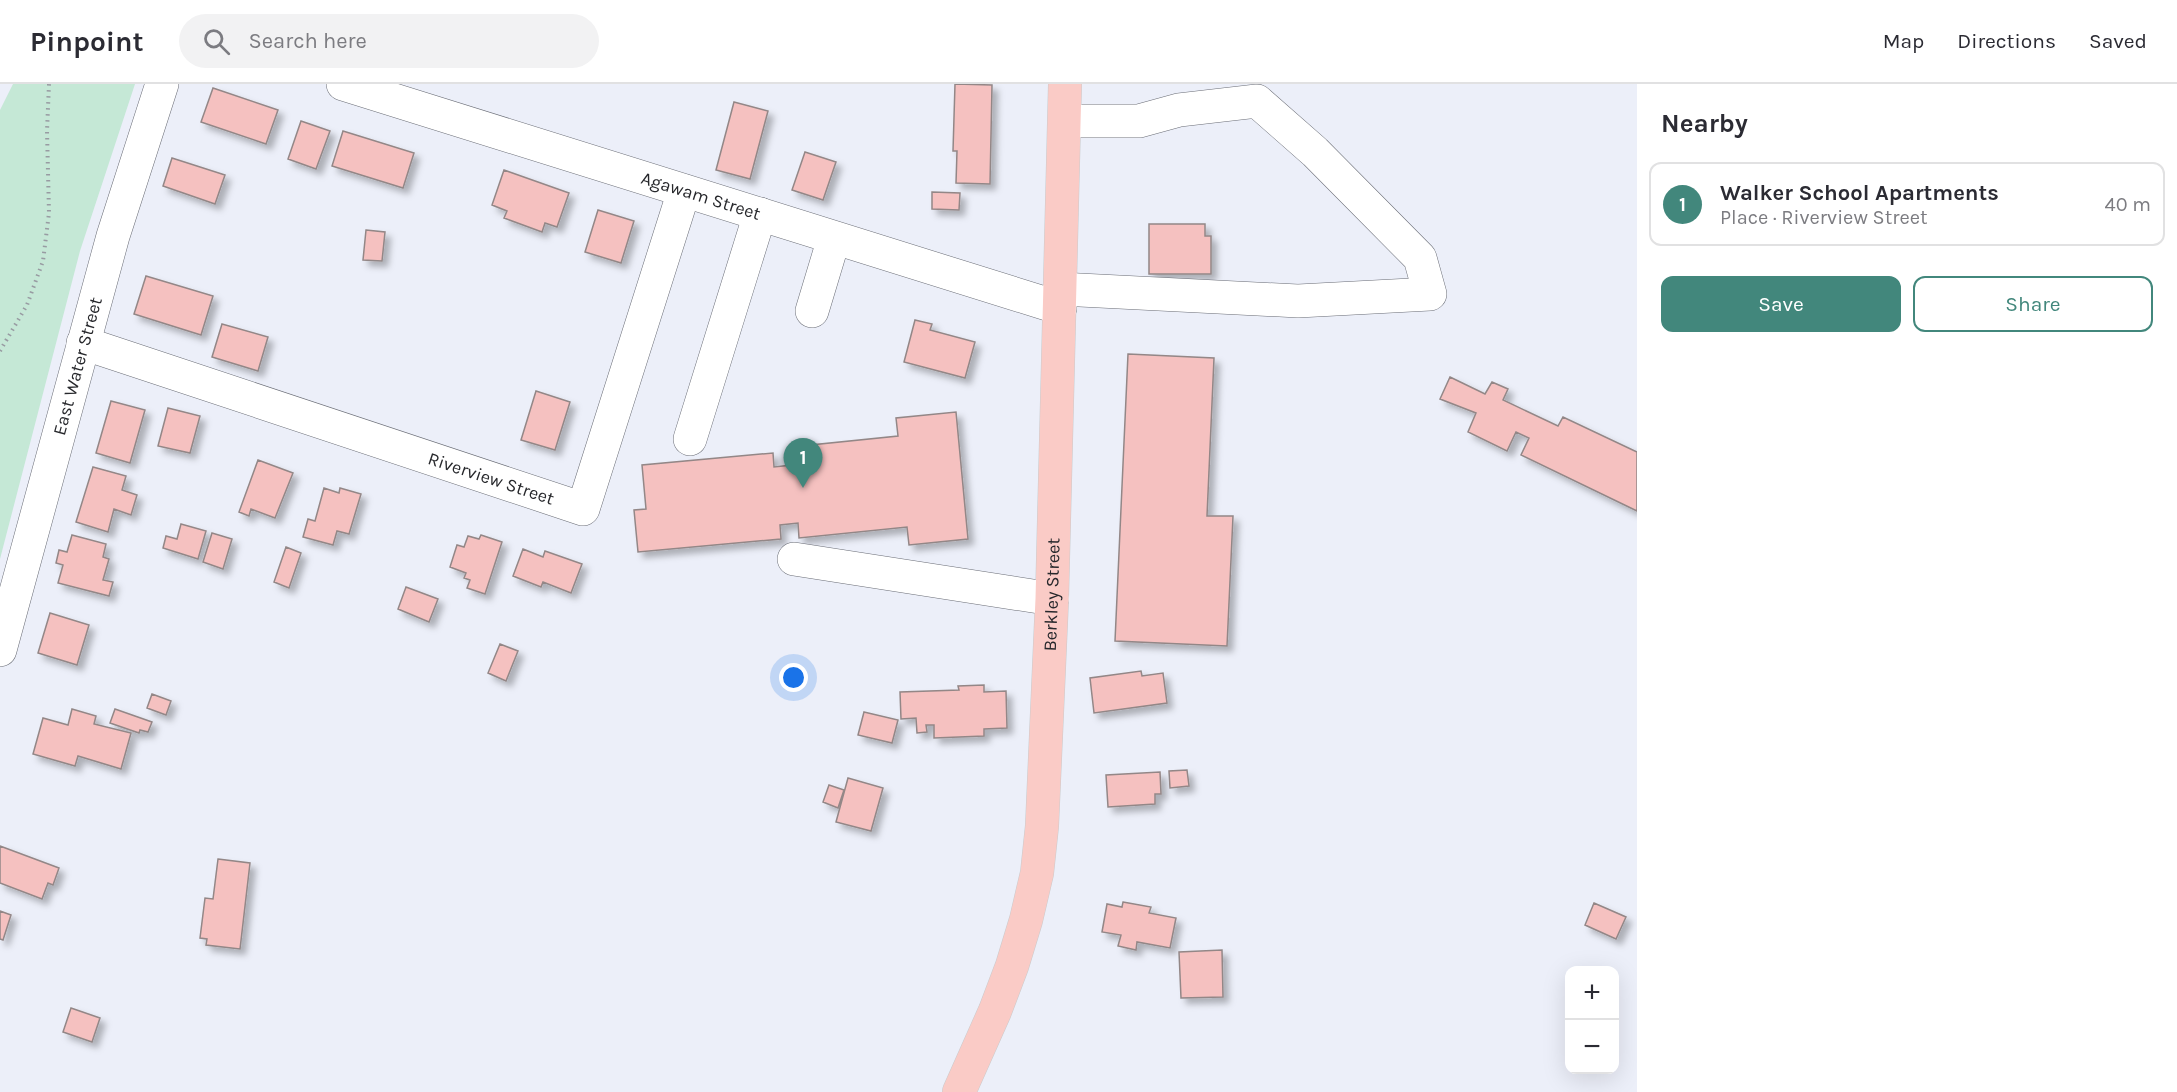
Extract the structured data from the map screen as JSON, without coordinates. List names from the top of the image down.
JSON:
{
  "streets": {
    "main road": ["Berkley Street"],
    "street": ["Agawam Street", "East Water Street", "Riverview Street"]
  },
  "crossings": [
    ["Agawam Street", "Riverview Street"],
    ["Agawam Street", "Berkley Street"],
    ["East Water Street", "Riverview Street"]
  ],
  "page": {
    "header": "Pinpoint",
    "search": "Search here",
    "nav": ["Map", "Directions", "Saved"],
    "heading": "Nearby",
    "list": [
      {
        "mark": "1",
        "name": "Walker School Apartments",
        "note": "Place · Riverview Street",
        "value": "40 m"
      }
    ],
    "buttons": ["Save", "Share"],
    "pins": "1",
    "map_buttons": ["+", "−"]
  }
}
